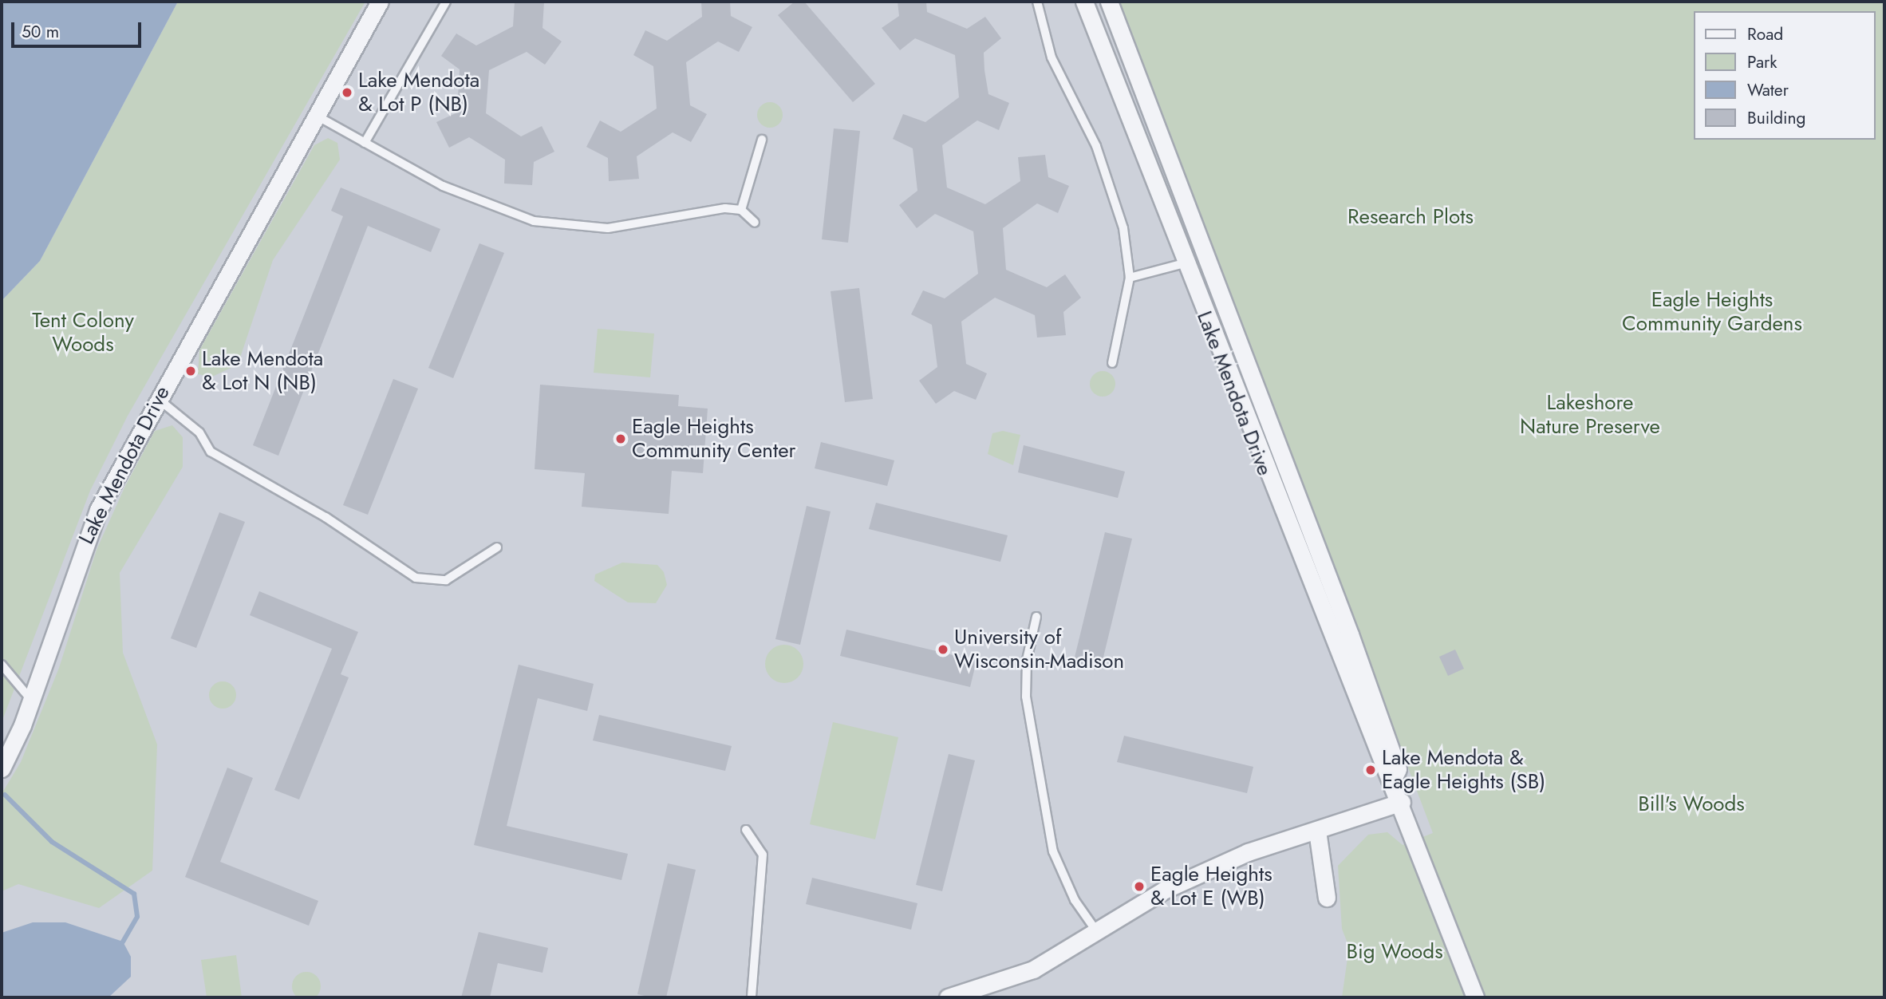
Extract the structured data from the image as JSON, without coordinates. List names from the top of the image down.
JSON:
{
  "streets": {
    "street": ["Lake Mendota Drive"]
  },
  "parks": [
    "Research Plots",
    "Eagle Heights Community Gardens",
    "Tent Colony Woods",
    "Lakeshore Nature Preserve",
    "Bill's Woods",
    "Big Woods"
  ],
  "places": [
    "Lake Mendota & Lot P (NB)",
    "Lake Mendota & Lot N (NB)",
    "Eagle Heights Community Center",
    "University of Wisconsin-Madison",
    "Lake Mendota & Eagle Heights (SB)",
    "Eagle Heights & Lot E (WB)"
  ],
  "legend": [
    "Road",
    "Park",
    "Water",
    "Building"
  ],
  "scale_bar": "50 m"
}
